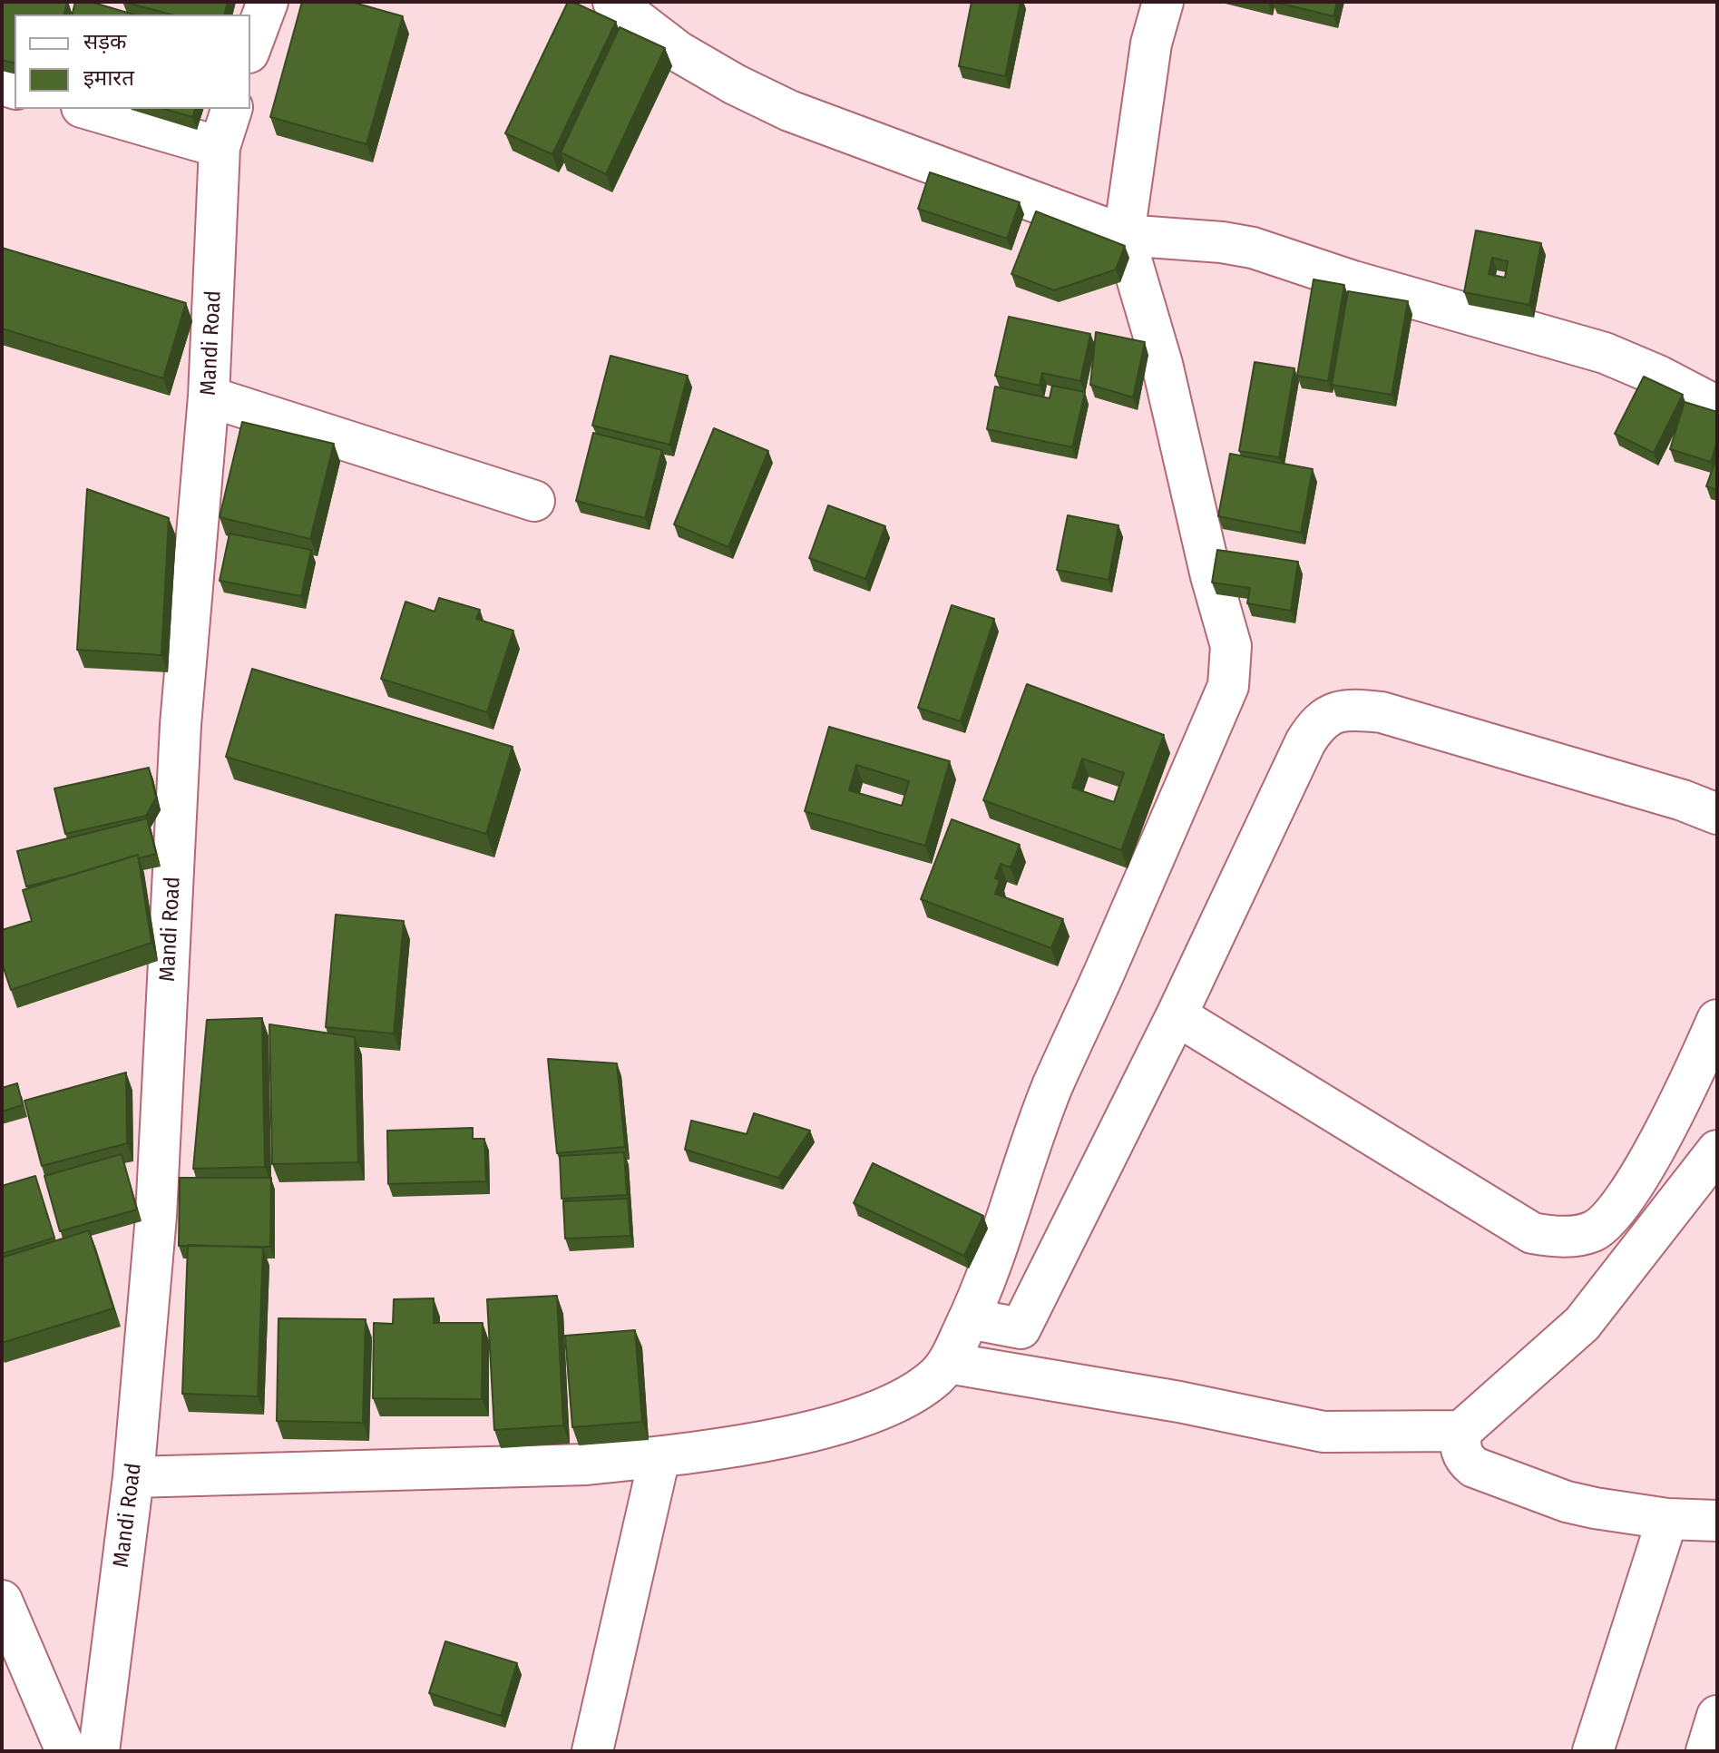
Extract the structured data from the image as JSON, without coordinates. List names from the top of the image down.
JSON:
{
  "streets": {
    "street": ["Mandi Road"]
  },
  "legend": ["सड़क", "इमारत"]
}
